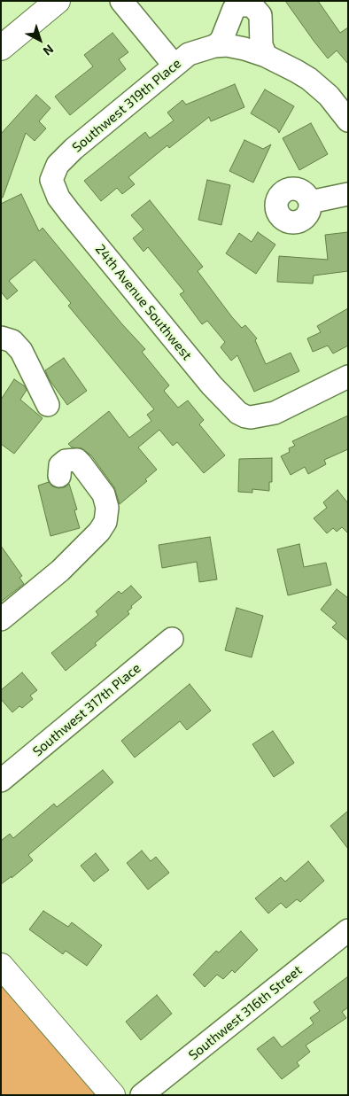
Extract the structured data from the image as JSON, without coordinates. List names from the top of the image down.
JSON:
{
  "streets": {
    "street": [
      "Southwest 319th Place",
      "24th Avenue Southwest",
      "Southwest 317th Place",
      "Southwest 316th Street"
    ]
  },
  "crossings": [
    ["Southwest 319th Place", "24th Avenue Southwest"]
  ],
  "north": "bottom right"
}
